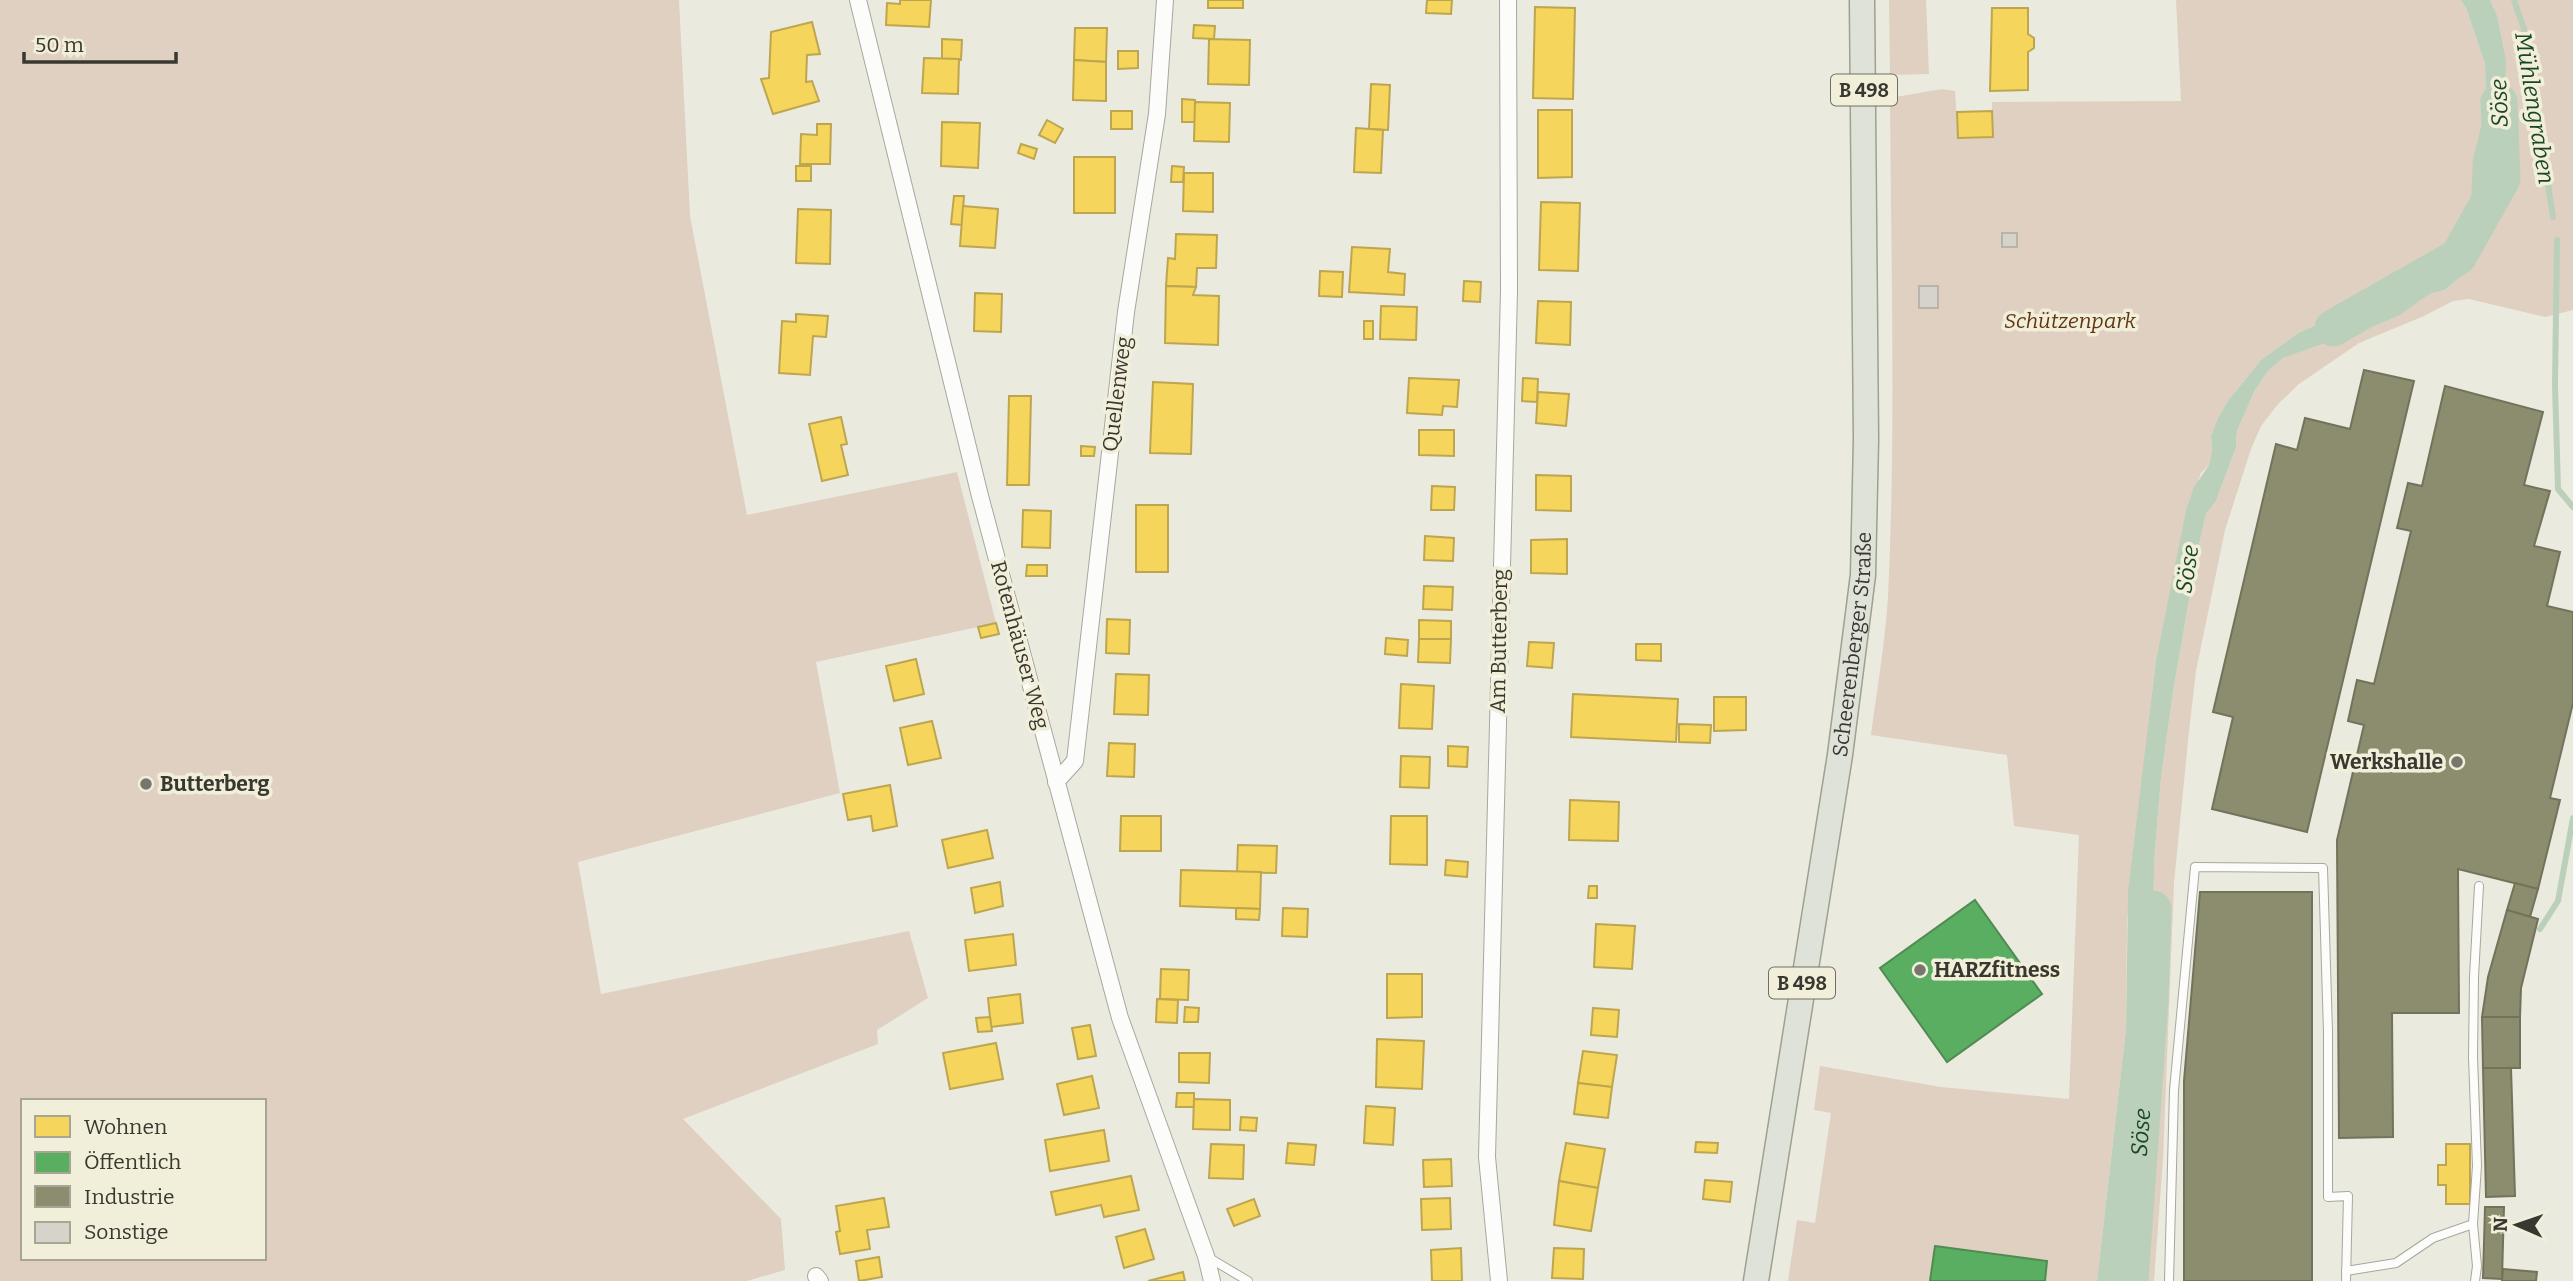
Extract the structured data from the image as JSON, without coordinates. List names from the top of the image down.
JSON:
{
  "streets": {
    "main road": ["B 498", "Scheerenberger Straße"],
    "street": ["Quellenweg", "Am Butterberg", "Rotenhäuser Weg"]
  },
  "crossings": [
    ["Quellenweg", "Rotenhäuser Weg"]
  ],
  "water": ["Söse", "Mühlengraben"],
  "parks": ["Schützenpark"],
  "places": ["Werkshalle", "Butterberg", "HARZfitness"],
  "legend": [
    "Wohnen",
    "Öffentlich",
    "Industrie",
    "Sonstige"
  ],
  "scale_bar": "50 m",
  "north": "left"
}
